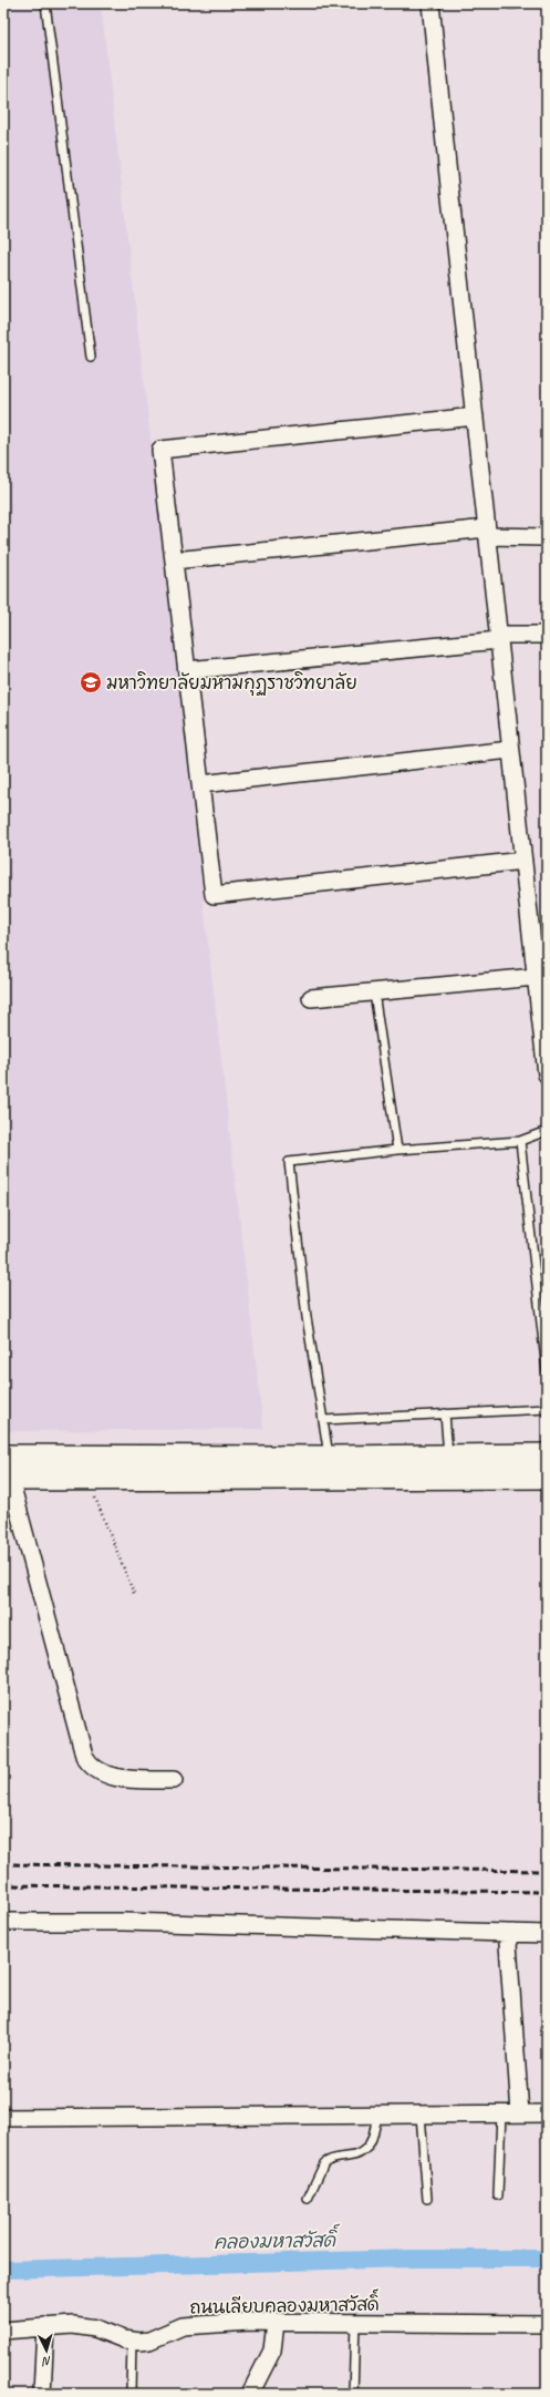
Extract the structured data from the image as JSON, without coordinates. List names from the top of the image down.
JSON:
{
  "streets": {
    "street": ["ถนนเลียบคลองมหาสวัสดิ์"]
  },
  "water": ["คลองมหาสวัสดิ์"],
  "places": {
    "school or university": ["มหาวิทยาลัยมหามกุฏราชวิทยาลัย"]
  },
  "north": "bottom"
}
